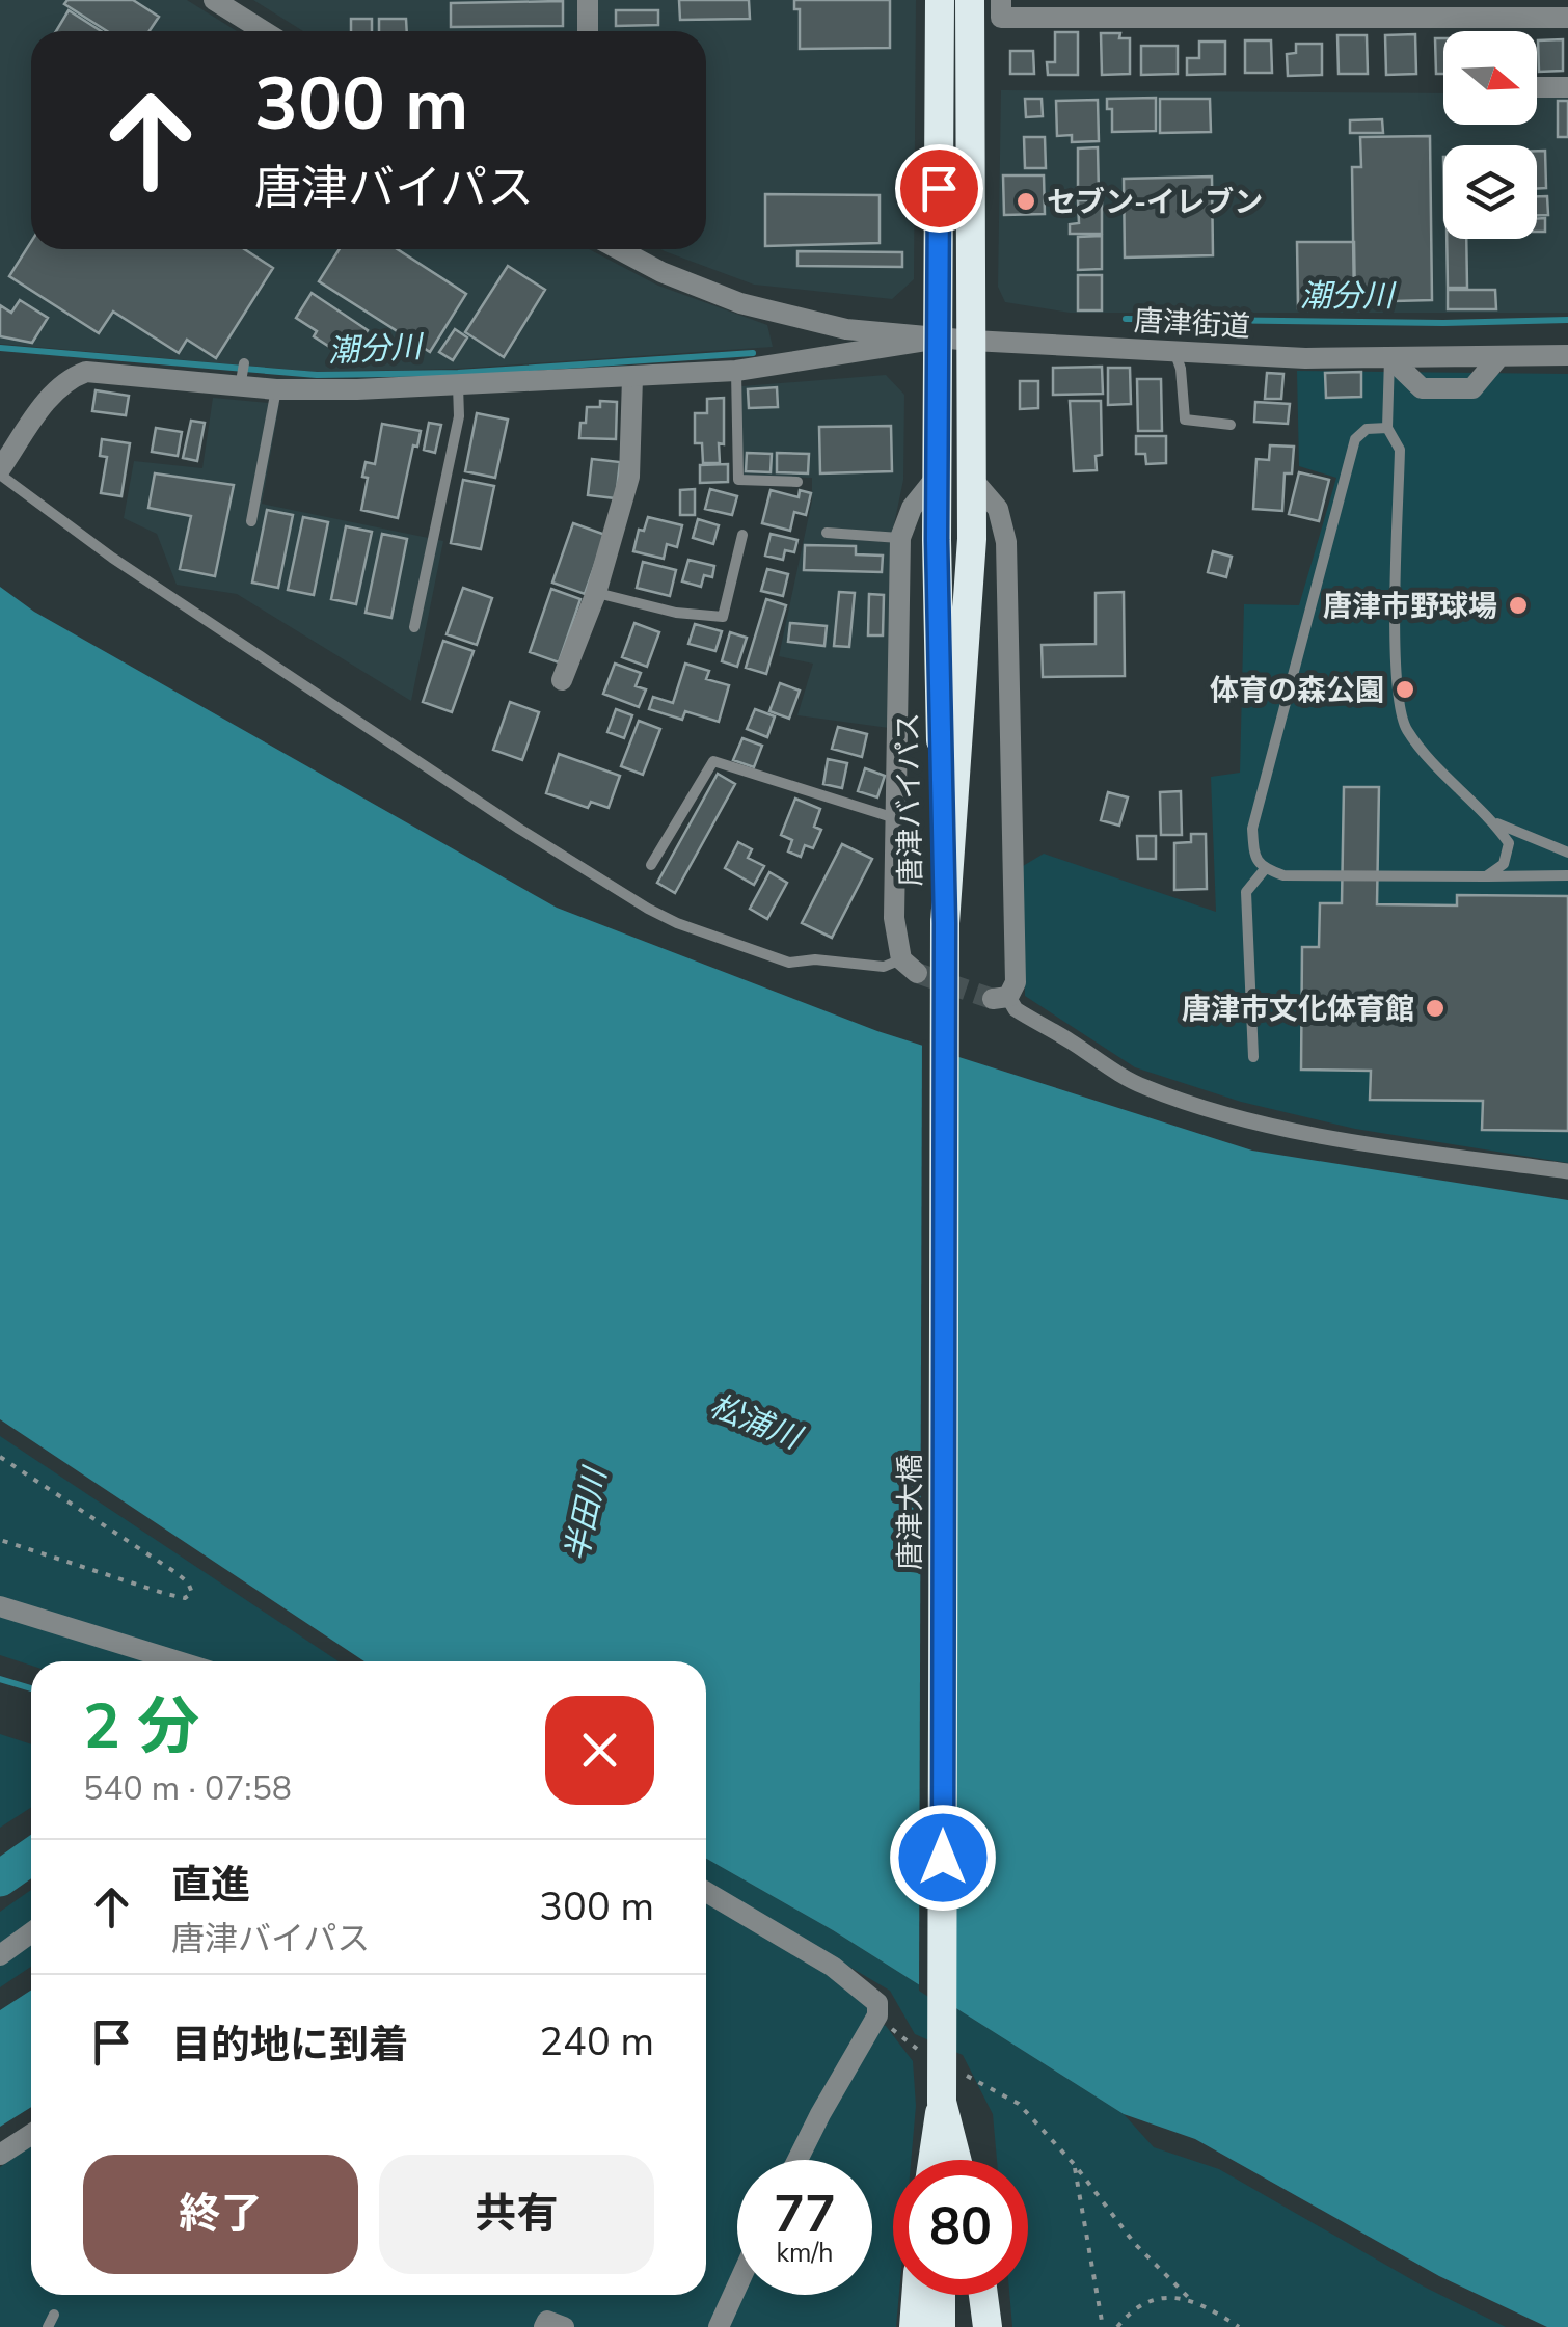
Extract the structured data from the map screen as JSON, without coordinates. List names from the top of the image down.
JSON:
{
  "streets": {
    "highway": ["唐津バイパス", "唐津大橋"],
    "street": ["唐津街道"]
  },
  "crossings": [
    ["唐津街道", "唐津バイパス"],
    ["唐津バイパス", "唐津大橋"]
  ],
  "water": ["潮分川", "松浦川", "半田川"],
  "places": [
    "セブン-イレブン",
    "唐津市野球場",
    "体育の森公園",
    "唐津市文化体育館"
  ],
  "north": "right",
  "page": {
    "turn": ["300 m", "唐津バイパス"],
    "heading": ["2 分", "540 m · 07:58"],
    "list": [
      {
        "name": "直進",
        "note": "唐津バイパス",
        "value": "300 m"
      },
      {
        "name": "目的地に到着",
        "value": "240 m"
      }
    ],
    "buttons": ["終了", "共有"],
    "speed": "77 km/h",
    "limit": "80"
  }
}
